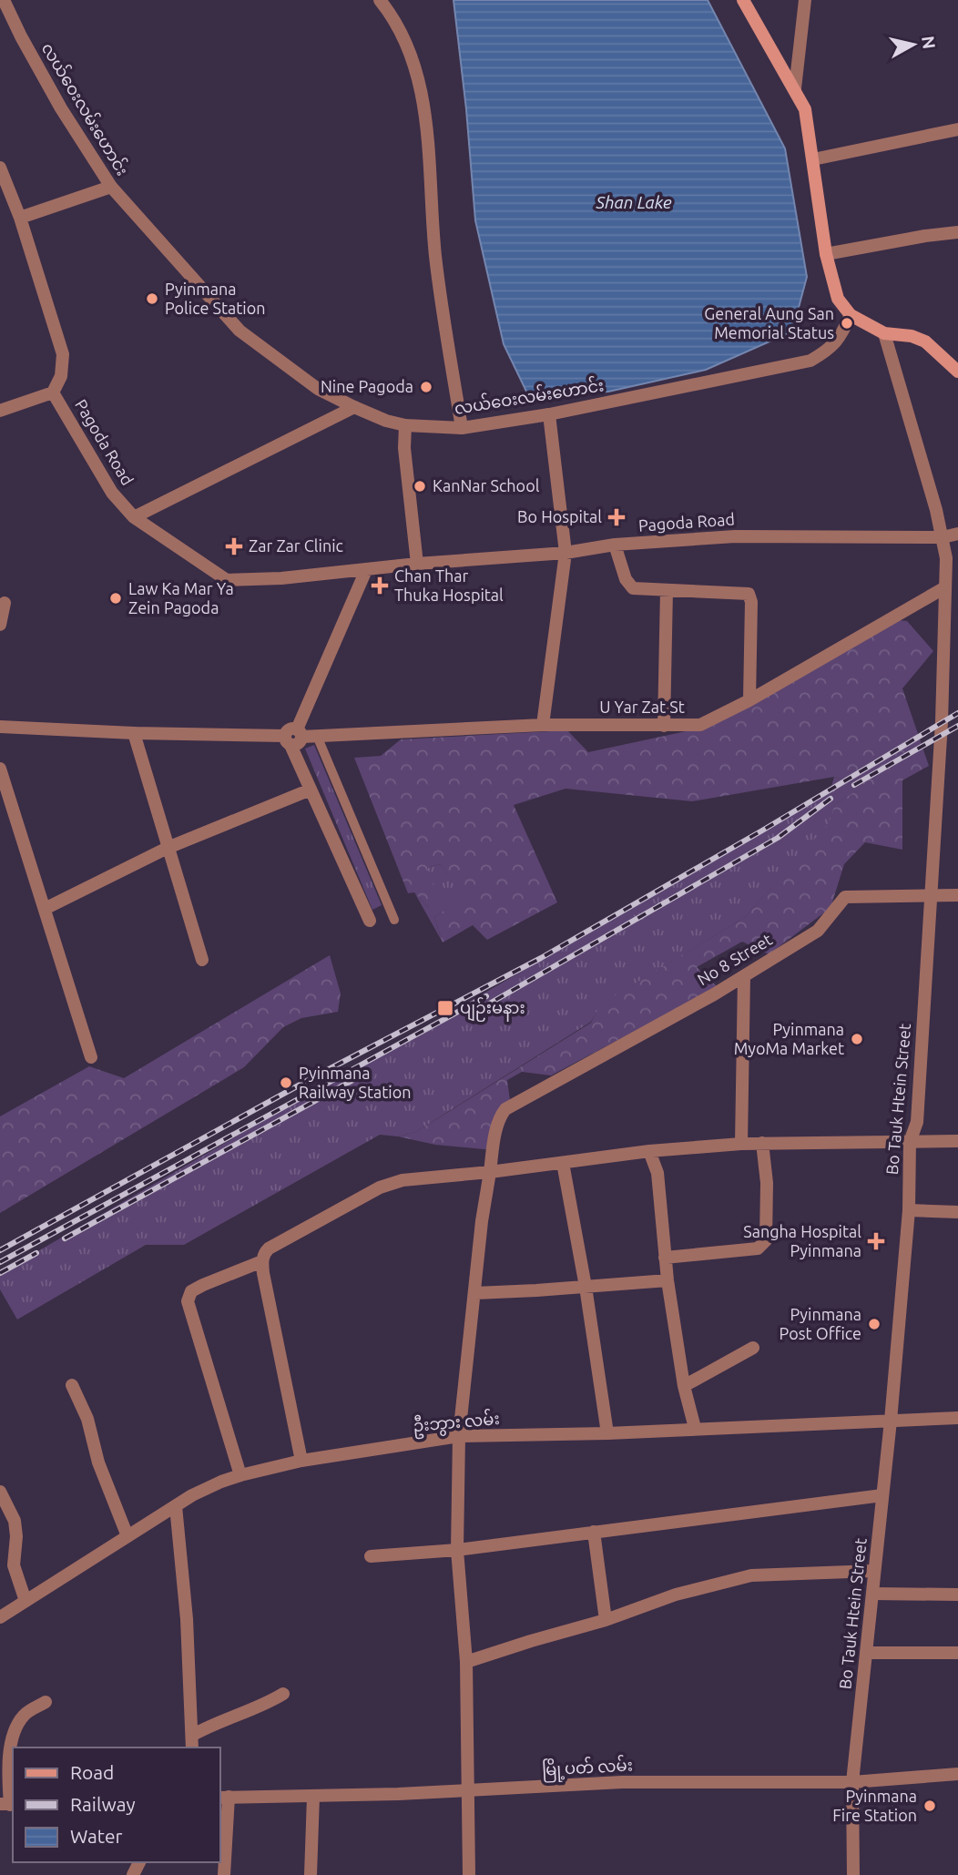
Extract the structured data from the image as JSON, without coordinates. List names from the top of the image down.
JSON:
{
  "streets": {
    "street": [
      "လယ်ဝေးလမ်းဟောင်း",
      "Pagoda Road",
      "U Yar Zat St",
      "No 8 Street",
      "Bo Tauk Htein Street",
      "ဦးဘွား လမ်း",
      "မြို့ပတ် လမ်း"
    ]
  },
  "crossings": [
    ["Pagoda Road", "Bo Tauk Htein Street"],
    ["U Yar Zat St", "Bo Tauk Htein Street"],
    ["No 8 Street", "Bo Tauk Htein Street"],
    ["No 8 Street", "ဦးဘွား လမ်း"],
    ["No 8 Street", "မြို့ပတ် လမ်း"],
    ["Bo Tauk Htein Street", "ဦးဘွား လမ်း"],
    ["Bo Tauk Htein Street", "မြို့ပတ် လမ်း"]
  ],
  "water": ["Shan Lake"],
  "places": {
    "other": [
      "Pyinmana Police Station",
      "General Aung San Memorial Status",
      "Nine Pagoda",
      "KanNar School",
      "Law Ka Mar Ya Zein Pagoda",
      "Pyinmana MyoMa Market",
      "Pyinmana Railway Station",
      "Pyinmana Post Office",
      "Pyinmana Fire Station"
    ],
    "health": [
      "Bo Hospital",
      "Zar Zar Clinic",
      "Chan Thar Thuka Hospital",
      "Sangha Hospital Pyinmana"
    ],
    "transit": ["ပျဉ်းမနား"]
  },
  "legend": ["Road", "Railway", "Water"],
  "north": "right"
}
